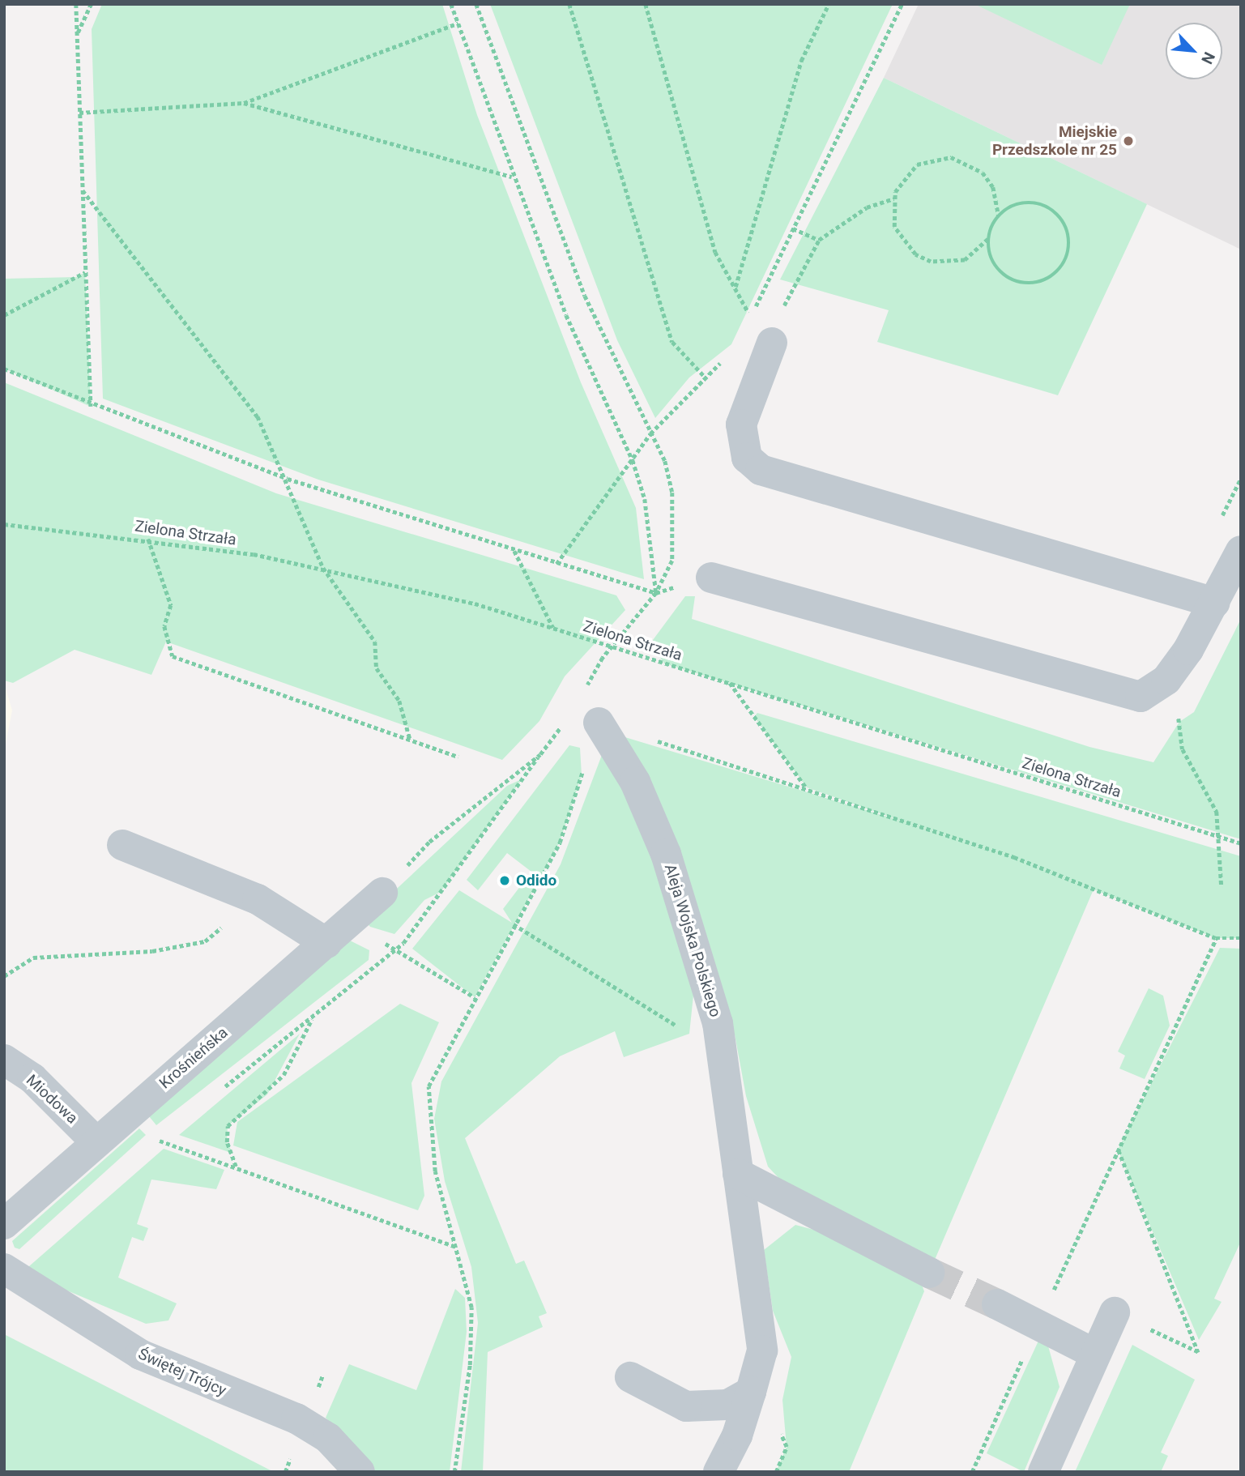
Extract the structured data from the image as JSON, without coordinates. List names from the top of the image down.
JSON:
{
  "streets": {
    "street": [
      "Aleja Wojska Polskiego",
      "Krośnieńska",
      "Miodowa",
      "Świętej Trójcy"
    ],
    "path": ["Zielona Strzała"]
  },
  "crossings": [
    ["Krośnieńska", "Miodowa"]
  ],
  "places": ["Miejskie Przedszkole nr 25", "Odido"],
  "north": "bottom right"
}
